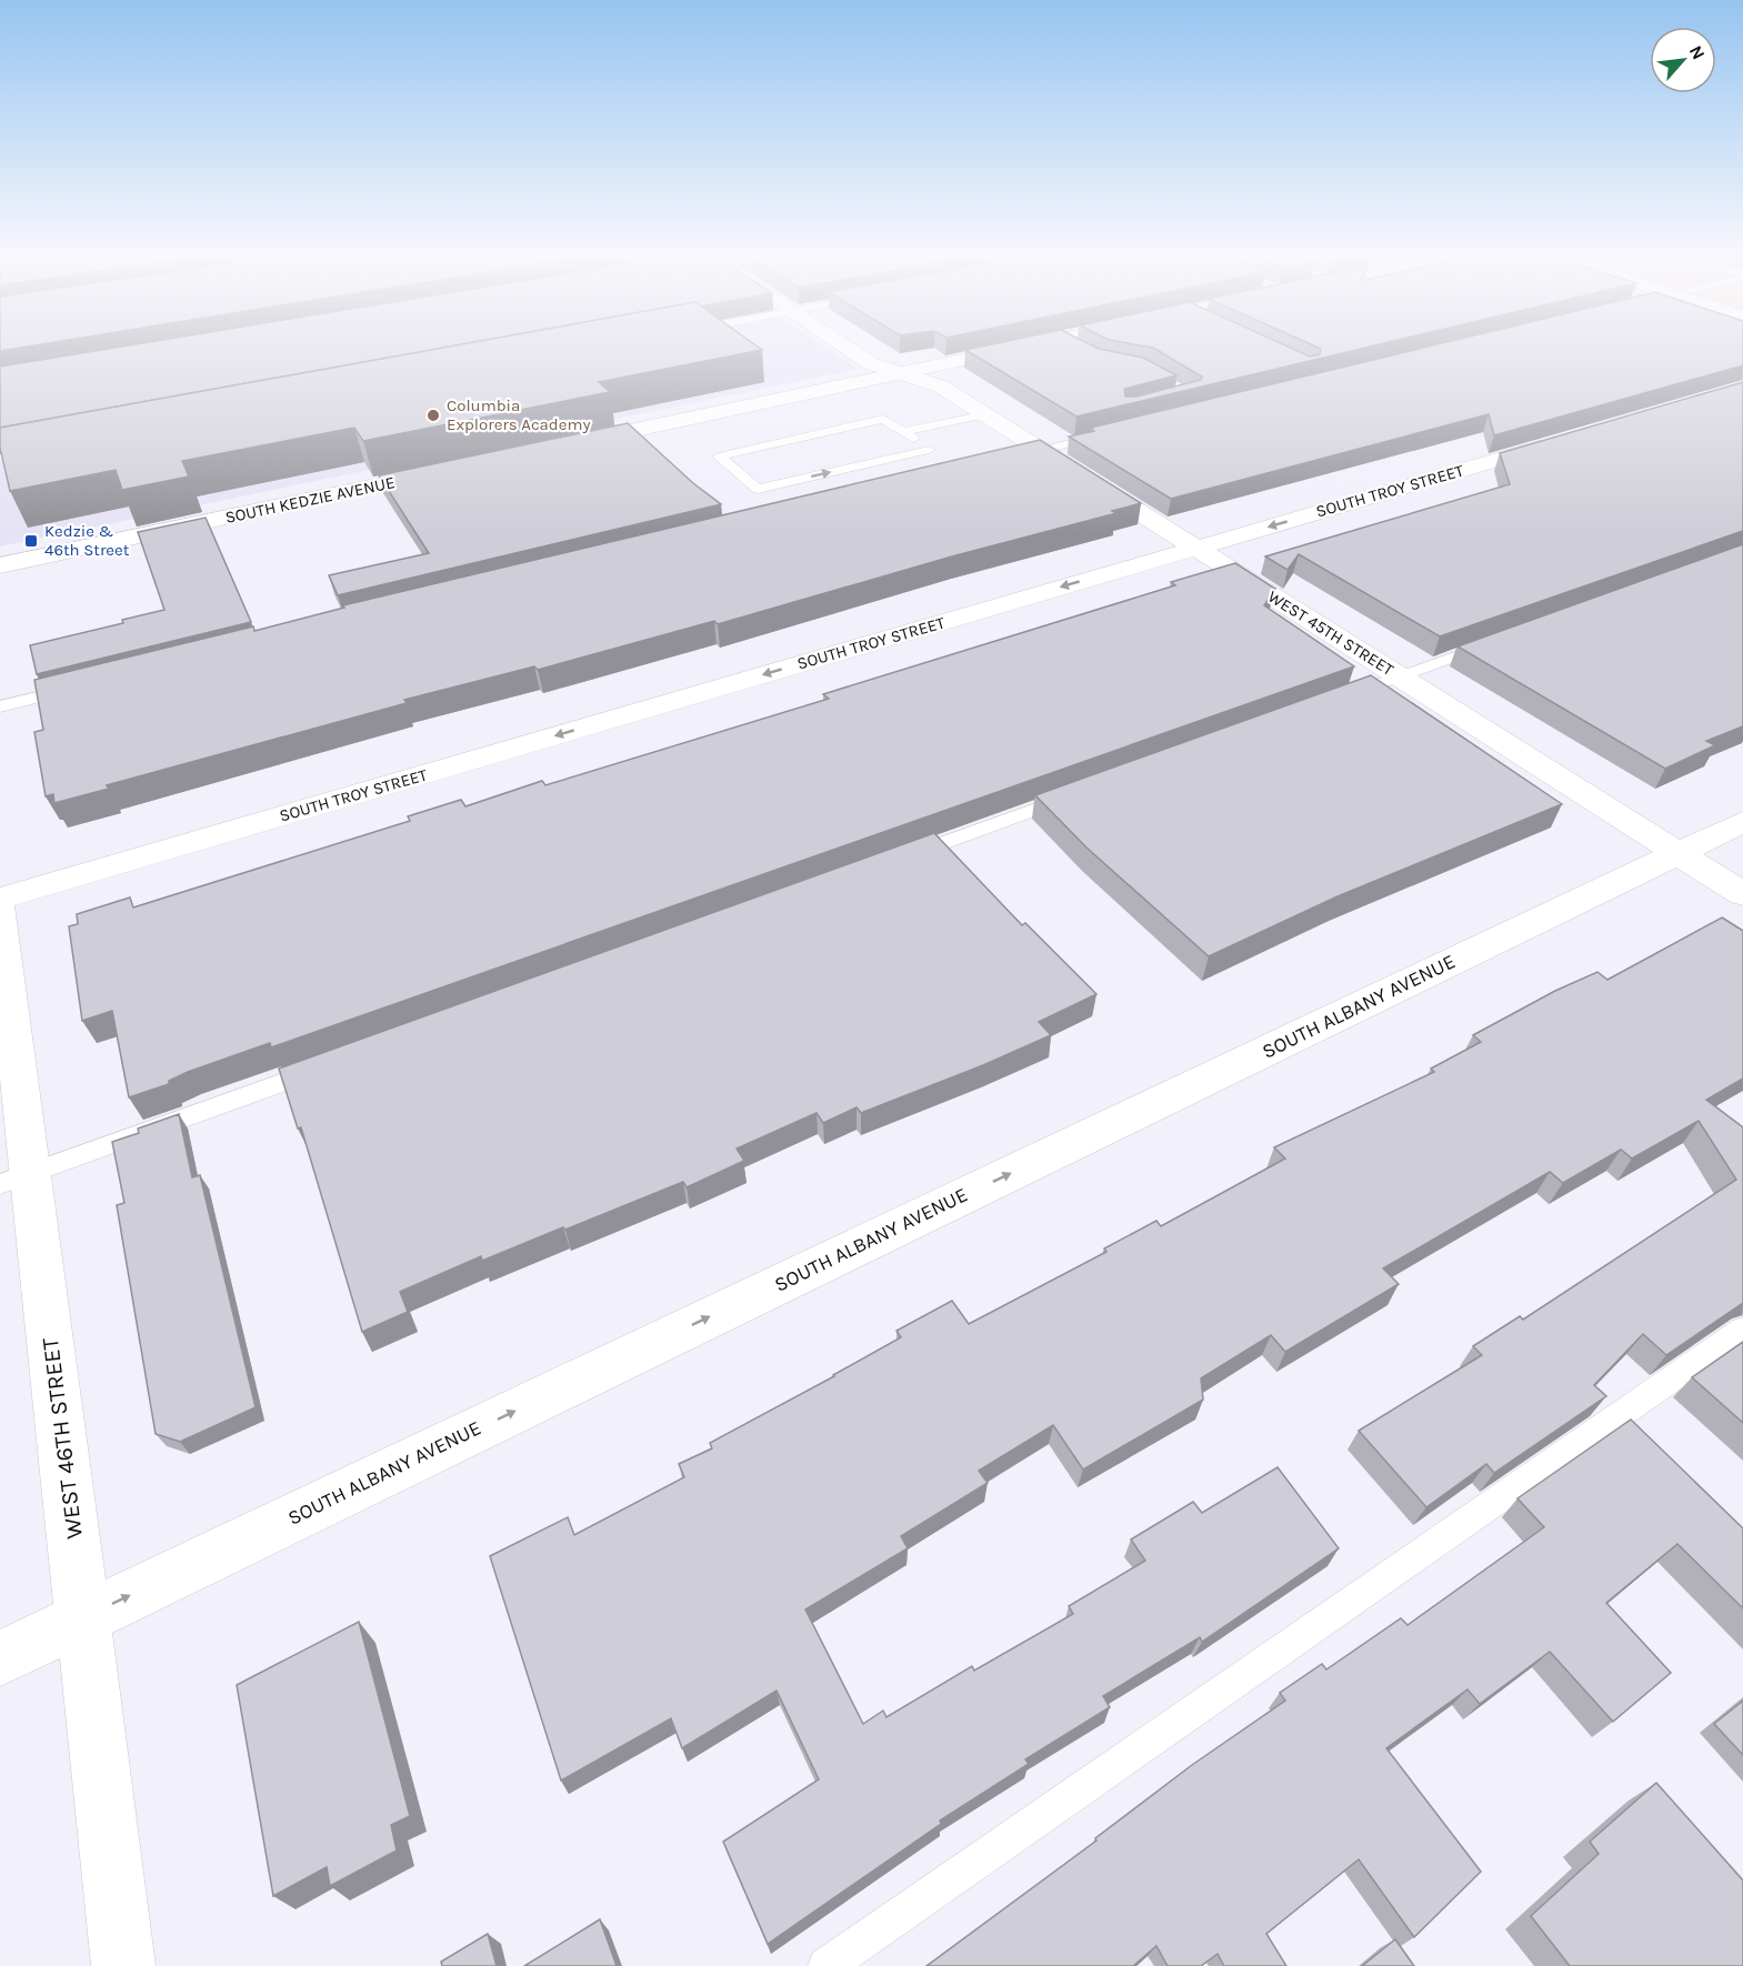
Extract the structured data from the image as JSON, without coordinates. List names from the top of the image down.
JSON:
{
  "streets": {
    "street": [
      "SOUTH TROY STREET",
      "SOUTH KEDZIE AVENUE",
      "WEST 45TH STREET",
      "SOUTH ALBANY AVENUE",
      "WEST 46TH STREET"
    ]
  },
  "crossings": [
    ["SOUTH TROY STREET", "WEST 45TH STREET"],
    ["WEST 45TH STREET", "SOUTH ALBANY AVENUE"],
    ["SOUTH ALBANY AVENUE", "WEST 46TH STREET"]
  ],
  "one_way": ["SOUTH TROY STREET", "SOUTH ALBANY AVENUE"],
  "places": {
    "other": ["Columbia Explorers Academy"],
    "transit": ["Kedzie & 46th Street"]
  },
  "north": "top right"
}
